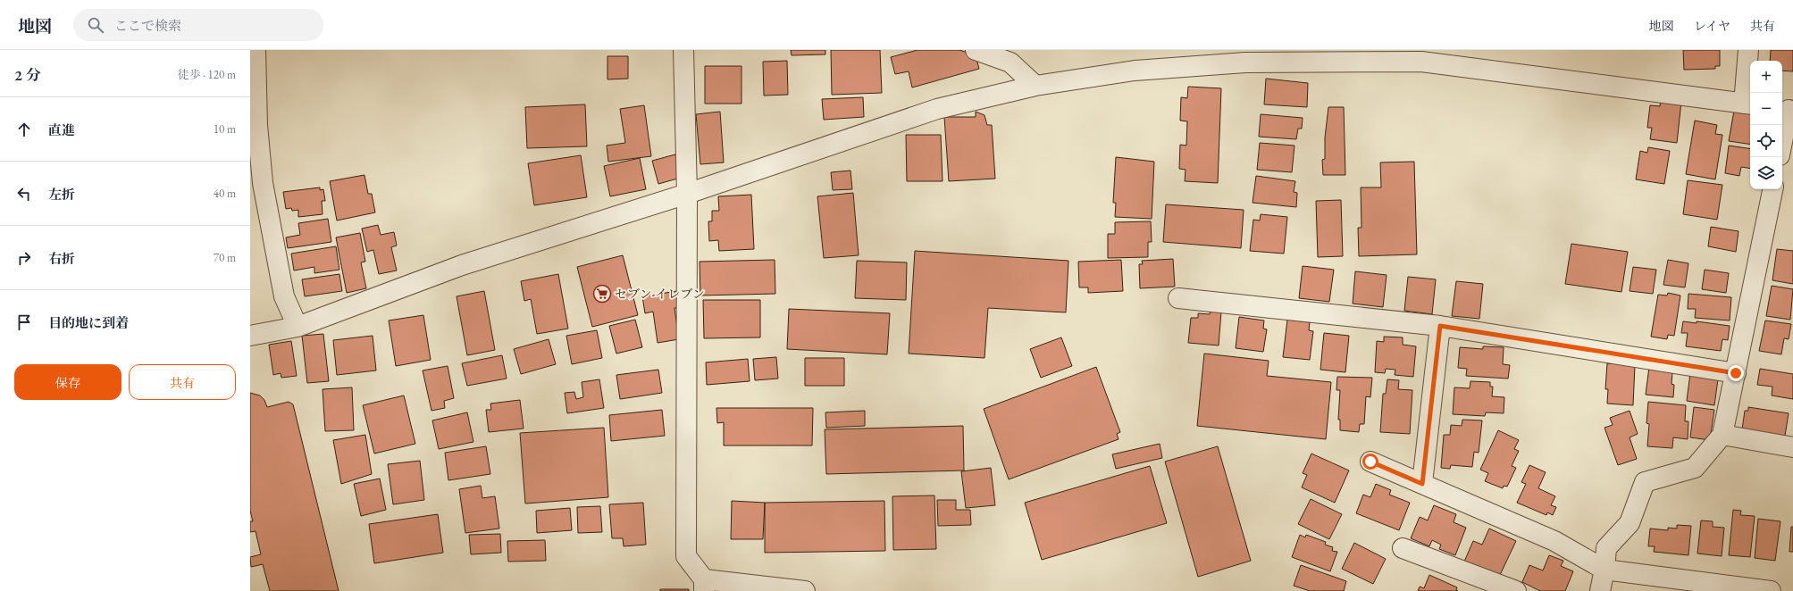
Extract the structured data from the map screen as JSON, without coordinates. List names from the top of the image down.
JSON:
{
  "places": {
    "supermarket": ["セブン-イレブン"]
  },
  "page": {
    "header": "地図",
    "search": "ここで検索",
    "nav": ["地図", "レイヤ", "共有"],
    "heading": ["2 分", "徒歩 · 120 m"],
    "map_buttons": ["+", "−"],
    "list": [
      ["直進", "10 m"],
      ["左折", "40 m"],
      ["右折", "70 m"],
      "目的地に到着"
    ],
    "buttons": ["保存", "共有"]
  }
}
